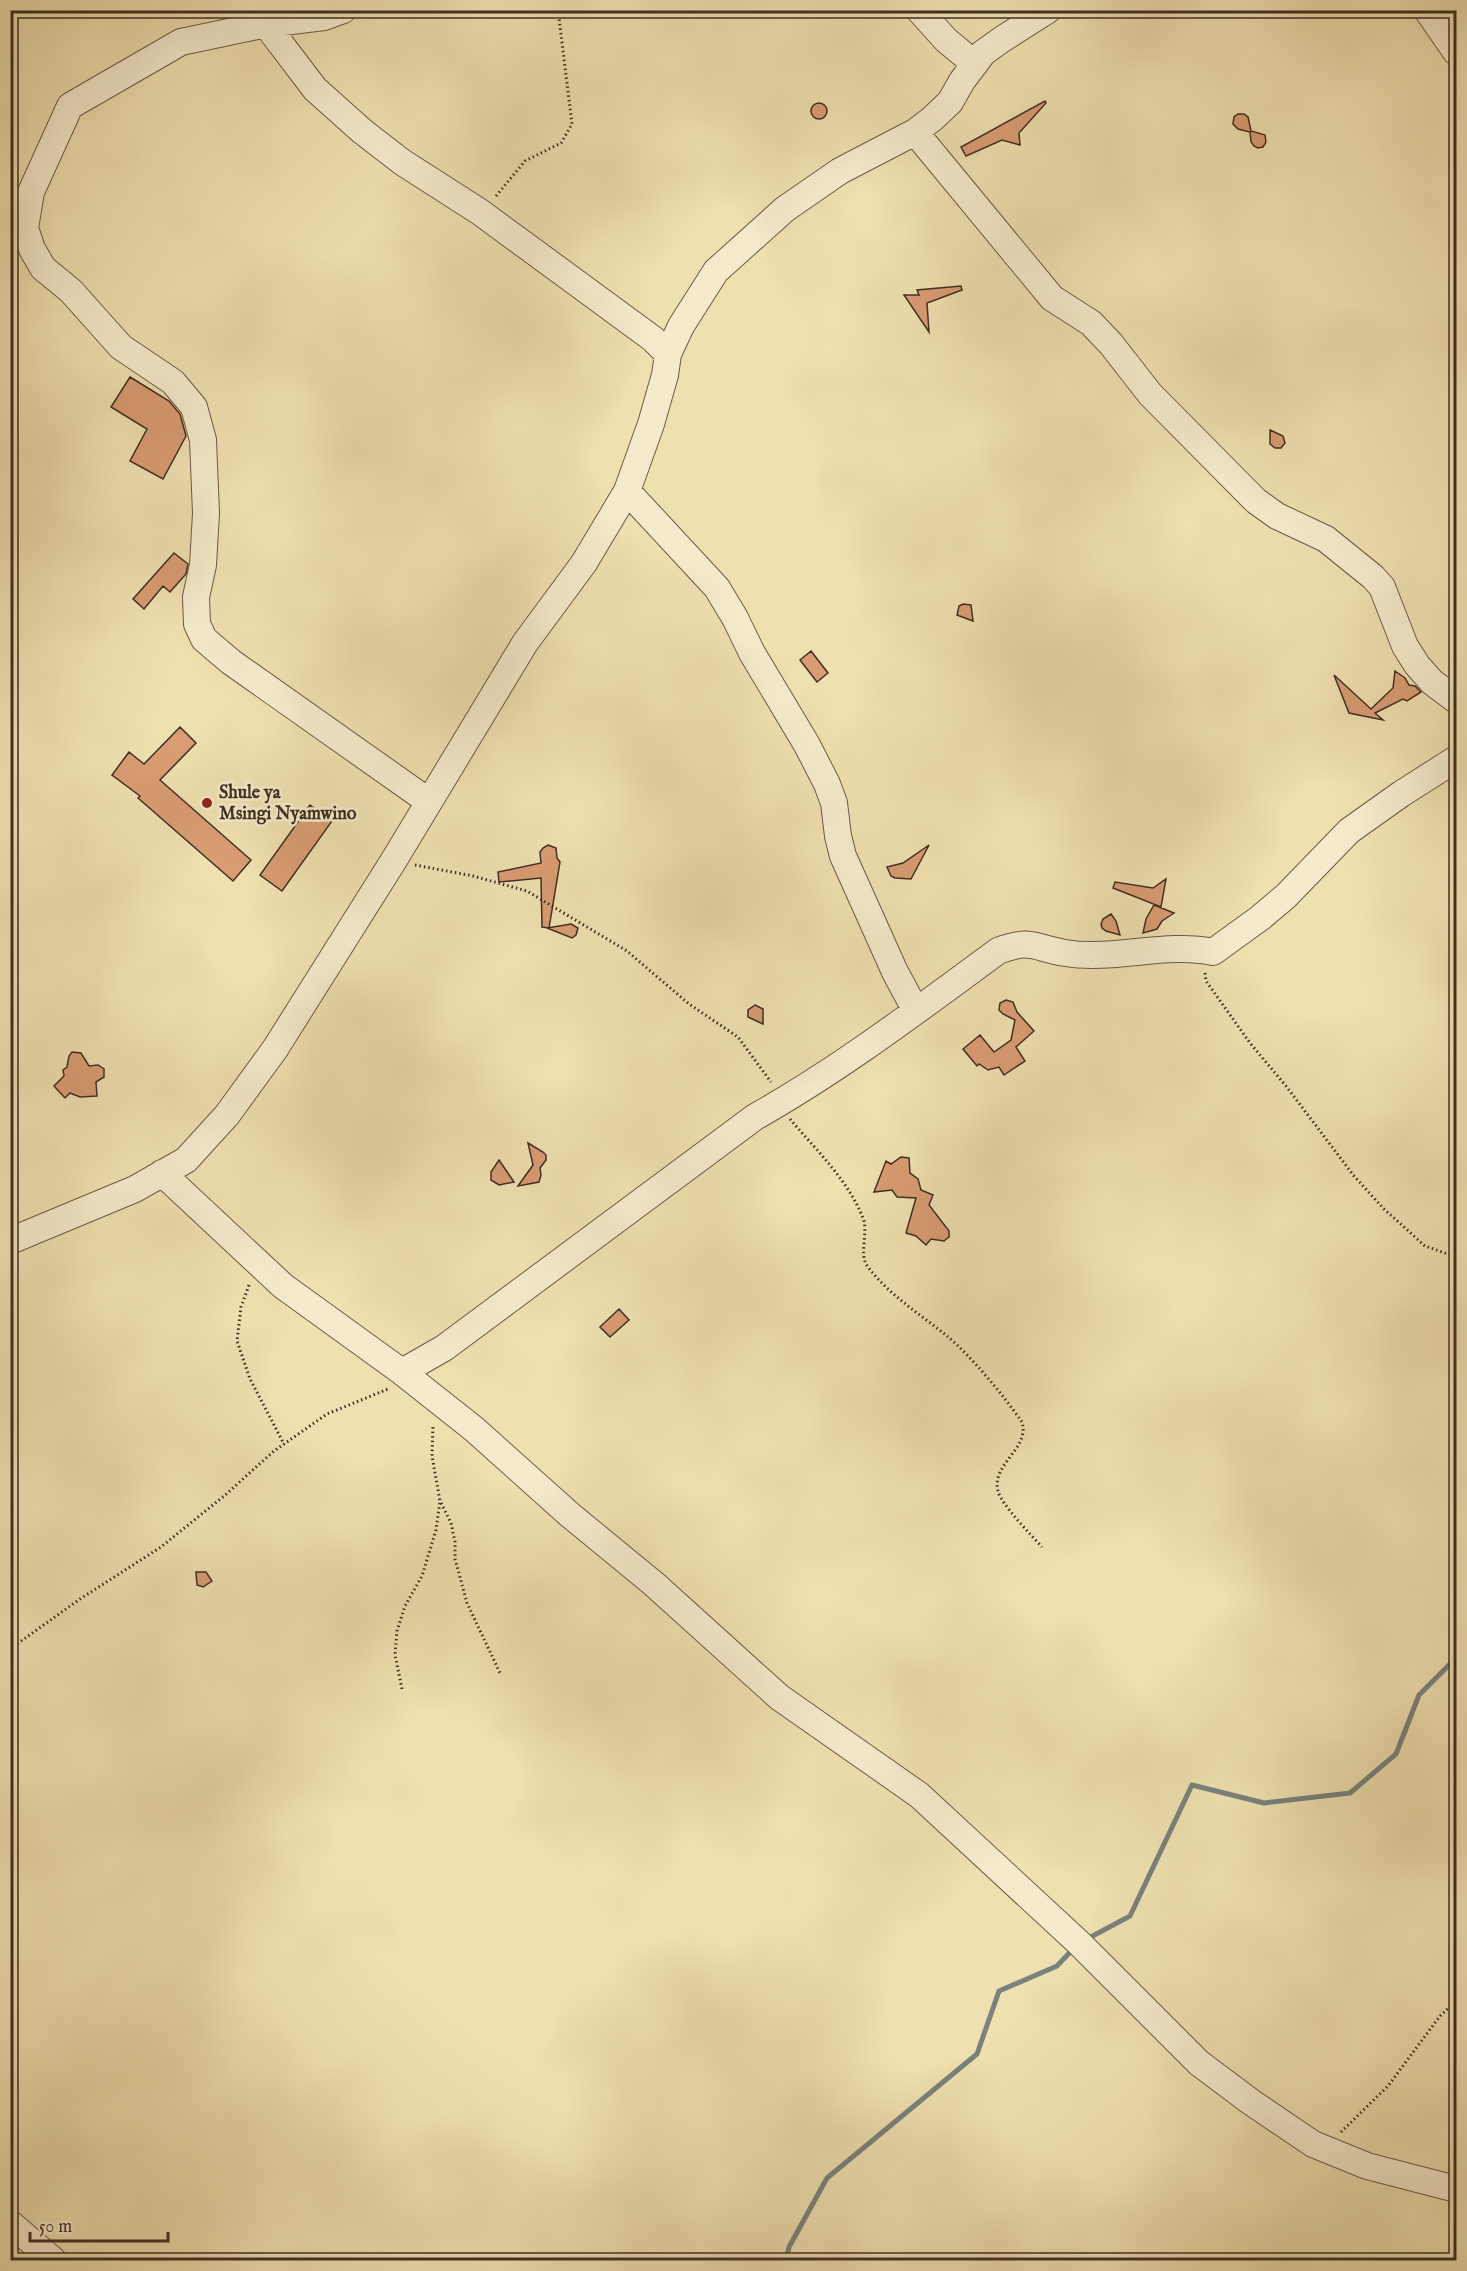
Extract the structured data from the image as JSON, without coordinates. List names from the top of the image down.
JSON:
{
  "places": ["Shule ya Msingi Nyamwino"],
  "scale_bar": "50 m"
}
